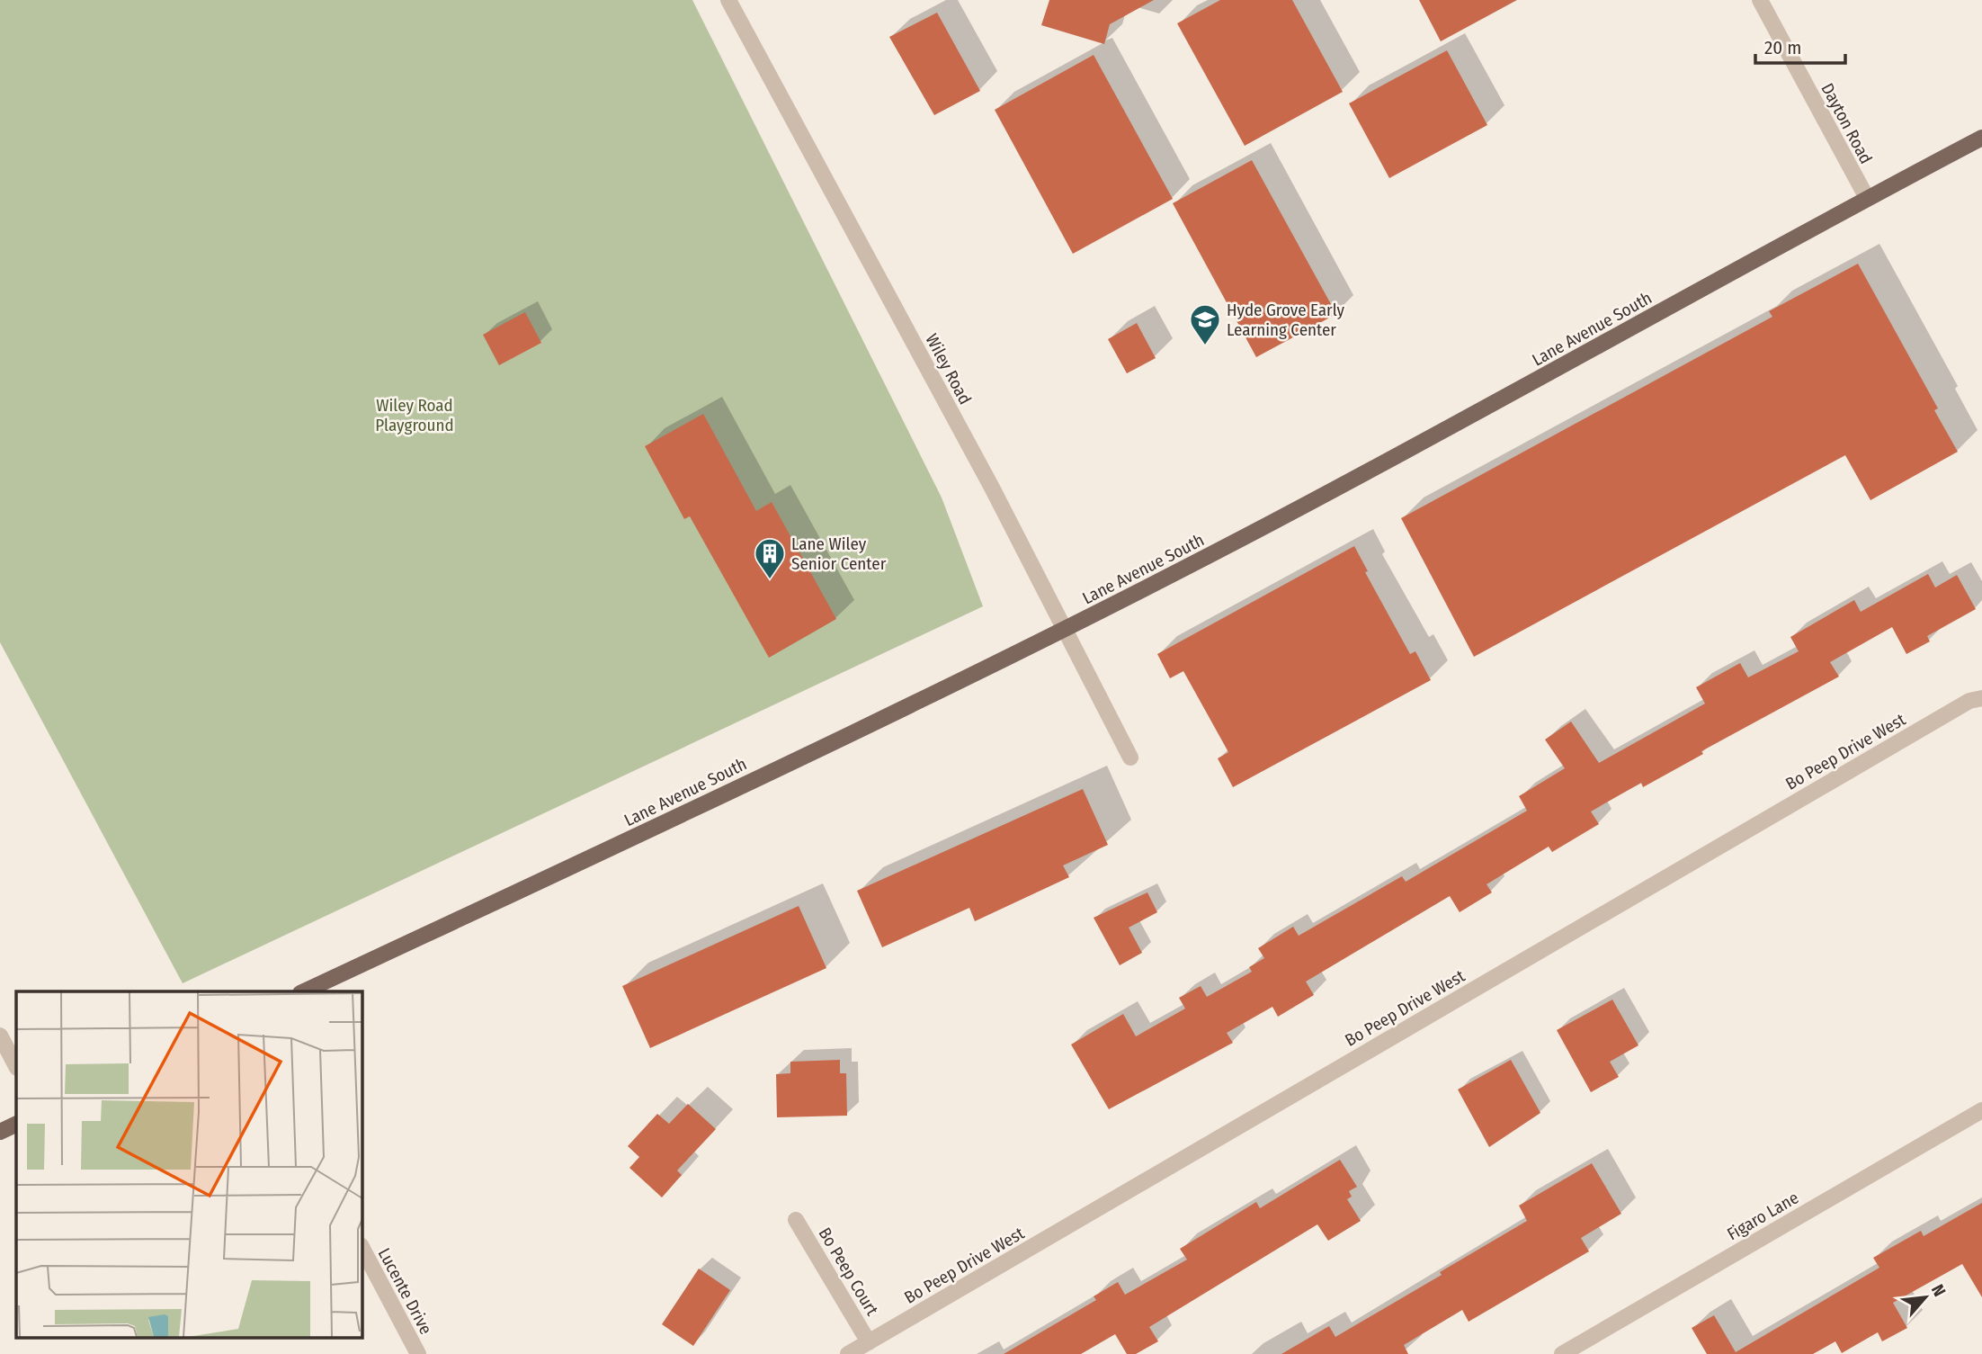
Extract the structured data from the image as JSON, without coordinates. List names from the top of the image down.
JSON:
{
  "streets": {
    "main road": ["Lane Avenue South"],
    "street": [
      "Dayton Road",
      "Wiley Road",
      "Bo Peep Drive West",
      "Figaro Lane",
      "Bo Peep Court",
      "Lucente Drive"
    ]
  },
  "crossings": [
    ["Dayton Road", "Lane Avenue South"],
    ["Lane Avenue South", "Wiley Road"],
    ["Bo Peep Drive West", "Bo Peep Court"]
  ],
  "parks": ["Wiley Road Playground"],
  "places": {
    "school or university": ["Hyde Grove Early Learning Center"],
    "building": ["Lane Wiley Senior Center"]
  },
  "scale_bar": "20 m",
  "north": "top right"
}
